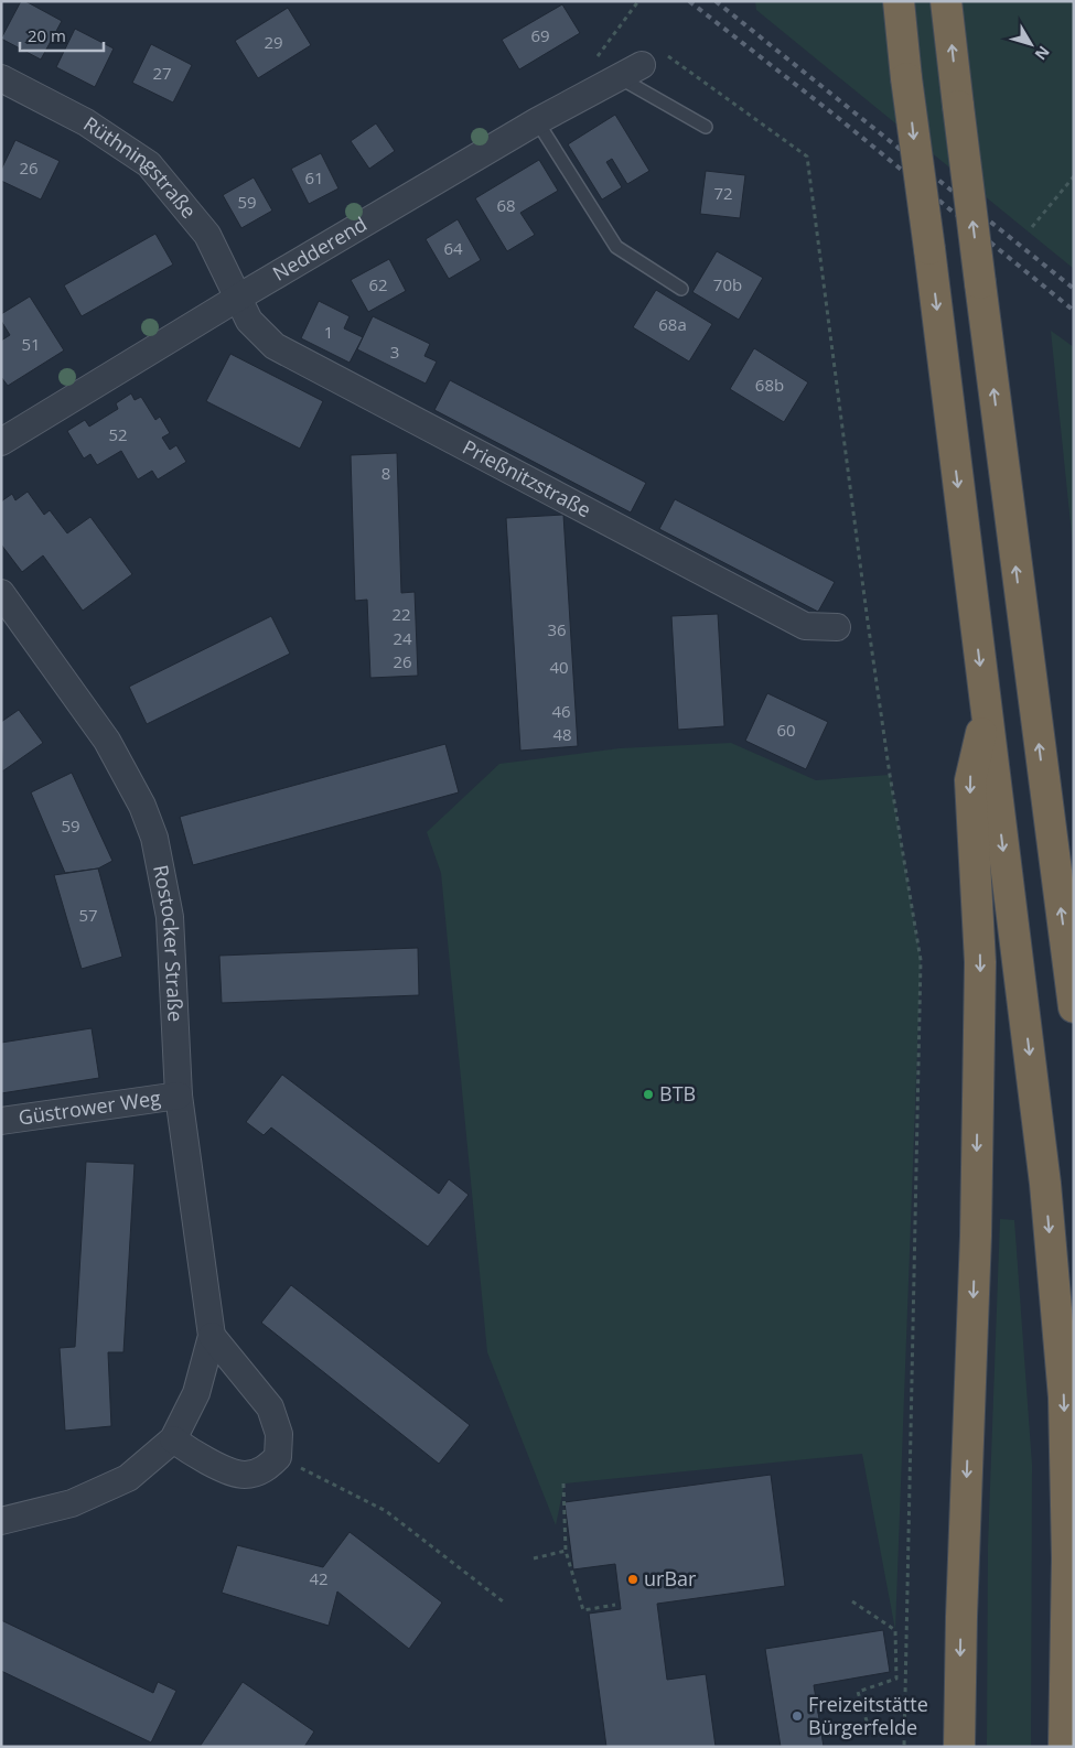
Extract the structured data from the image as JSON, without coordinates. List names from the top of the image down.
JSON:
{
  "streets": {
    "street": [
      "Rüthningstraße",
      "Nedderend",
      "Prießnitzstraße",
      "Rostocker Straße",
      "Güstrower Weg"
    ]
  },
  "crossings": [
    ["Rüthningstraße", "Nedderend"],
    ["Rüthningstraße", "Prießnitzstraße"],
    ["Nedderend", "Prießnitzstraße"],
    ["Rostocker Straße", "Güstrower Weg"]
  ],
  "places": ["BTB", "urBar", "Freizeitstätte Bürgerfelde"],
  "house_numbers": [
    "69",
    "29",
    "27",
    "26",
    "61",
    "72",
    "59",
    "68",
    "64",
    "62",
    "70b",
    "68a",
    "1",
    "51",
    "3",
    "68b",
    "52",
    "8",
    "22",
    "36",
    "24",
    "26",
    "40",
    "46",
    "60",
    "48",
    "59",
    "57",
    "42"
  ],
  "scale_bar": "20 m",
  "north": "bottom right"
}
